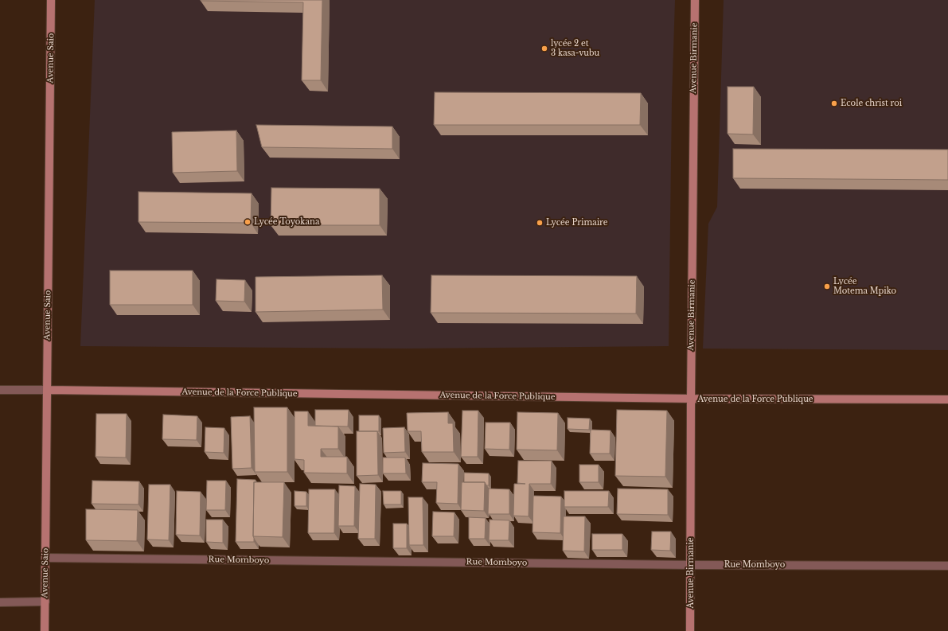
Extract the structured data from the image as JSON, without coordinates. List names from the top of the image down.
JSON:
{
  "streets": {
    "street": [
      "Avenue Saio",
      "Avenue Birmanie",
      "Avenue de la Force Publique",
      "Rue Momboyo"
    ]
  },
  "crossings": [
    ["Avenue Saio", "Avenue de la Force Publique"],
    ["Avenue Saio", "Rue Momboyo"],
    ["Avenue Birmanie", "Avenue de la Force Publique"],
    ["Avenue Birmanie", "Rue Momboyo"]
  ],
  "places": [
    "lycée 2 et 3 kasa-vubu",
    "Ecole christ roi",
    "Lycée Toyokana",
    "Lycée Primaire",
    "Lycée Motema Mpiko"
  ]
}
